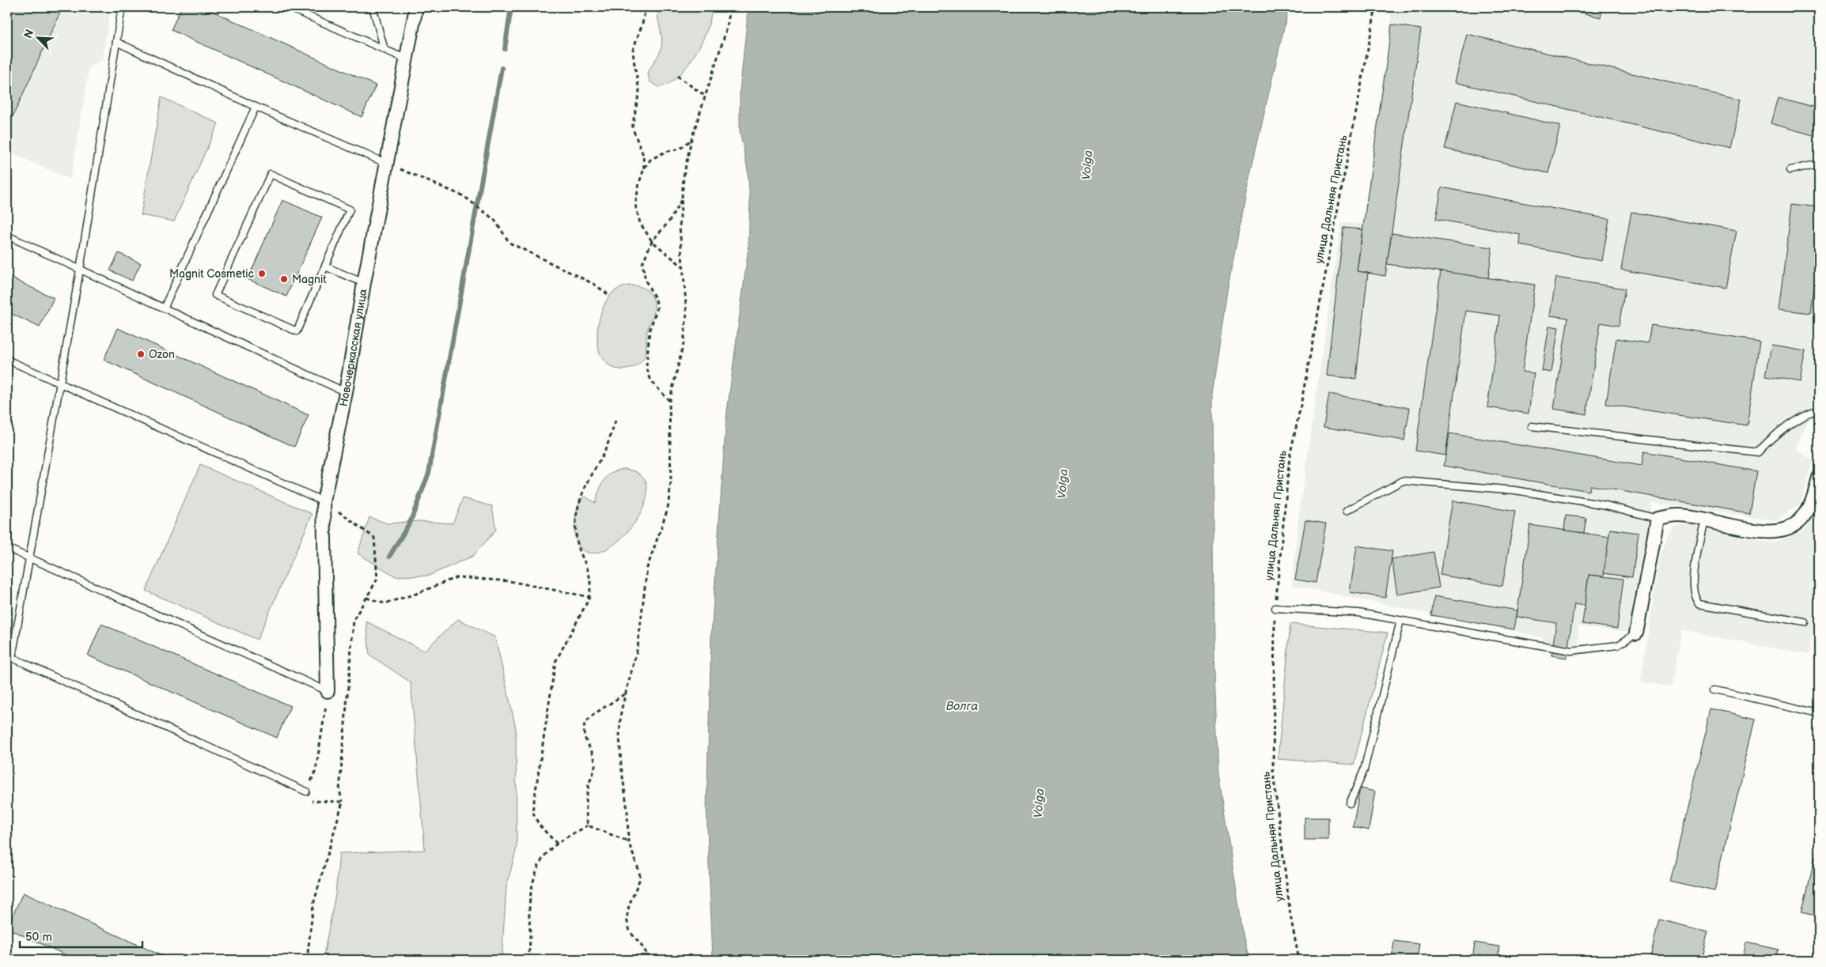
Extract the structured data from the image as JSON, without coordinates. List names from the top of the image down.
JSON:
{
  "streets": {
    "street": ["Новочеркасская улица"],
    "path": ["улица Дальняя Пристань"]
  },
  "water": ["Volga", "Волга"],
  "places": ["Magnit Cosmetic", "Magnit", "Ozon"],
  "scale_bar": "50 m",
  "north": "top left"
}
